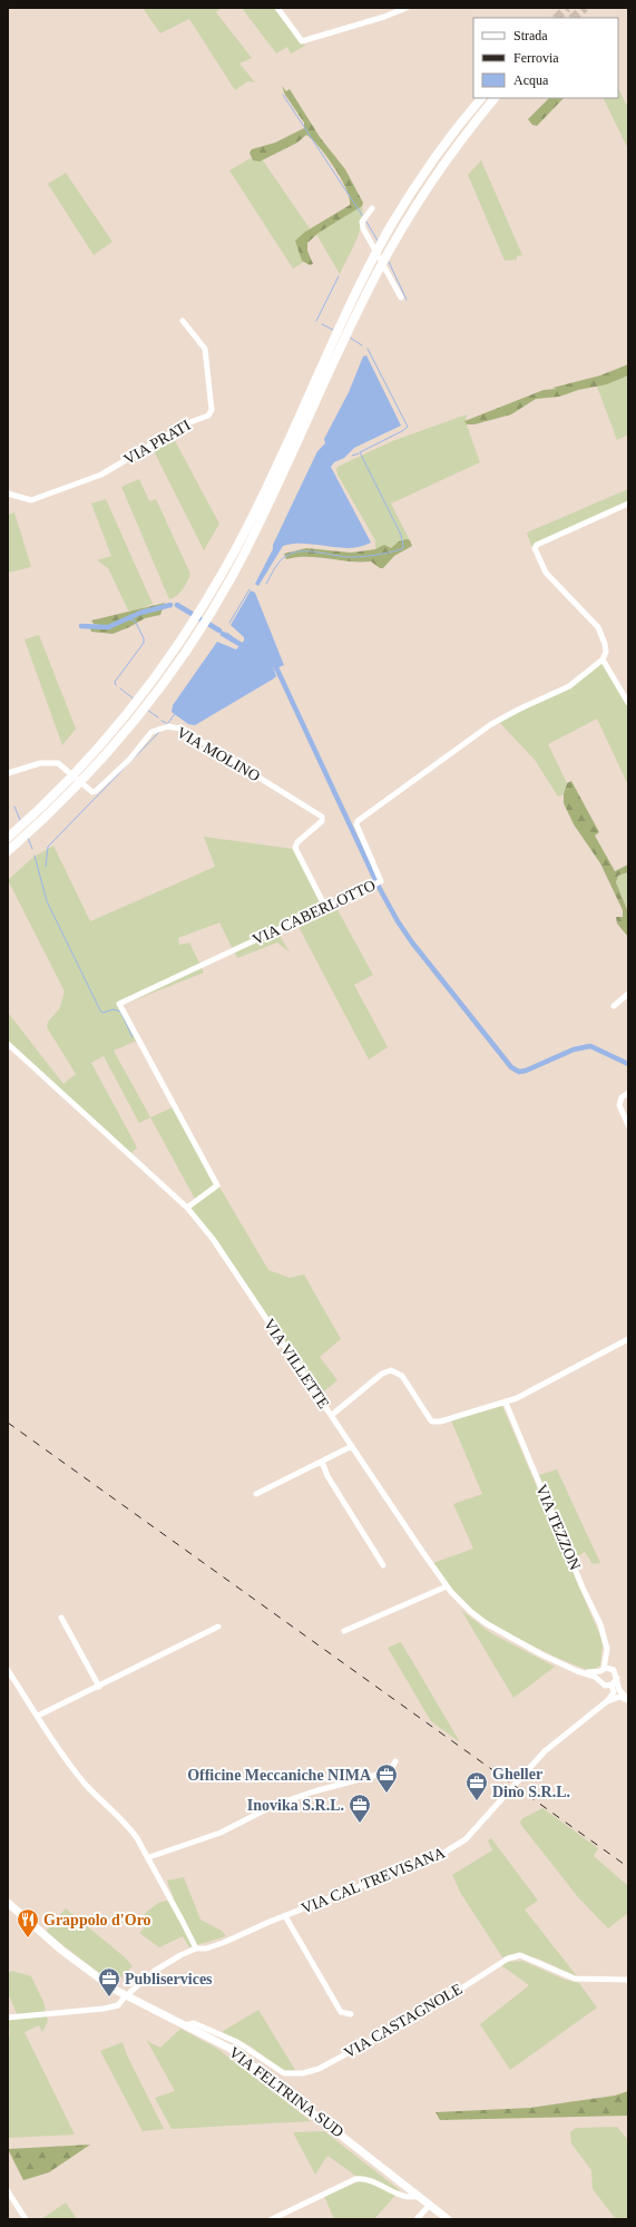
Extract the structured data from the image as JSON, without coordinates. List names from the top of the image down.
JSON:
{
  "streets": {
    "main road": ["VIA FELTRINA SUD"],
    "street": [
      "VIA PRATI",
      "VIA MOLINO",
      "VIA CABERLOTTO",
      "VIA VILLETTE",
      "VIA TEZZON",
      "VIA CAL TREVISANA",
      "VIA CASTAGNOLE"
    ]
  },
  "crossings": [
    ["VIA MOLINO", "VIA CABERLOTTO"],
    ["VIA CABERLOTTO", "VIA VILLETTE"],
    ["VIA CAL TREVISANA", "VIA FELTRINA SUD"],
    ["VIA CASTAGNOLE", "VIA FELTRINA SUD"]
  ],
  "places": {
    "office": [
      "Officine Meccaniche NIMA",
      "Gheller Dino S.R.L.",
      "Inovika S.R.L.",
      "Publiservices"
    ],
    "restaurant": ["Grappolo d'Oro"]
  },
  "legend": ["Strada", "Ferrovia", "Acqua"]
}
